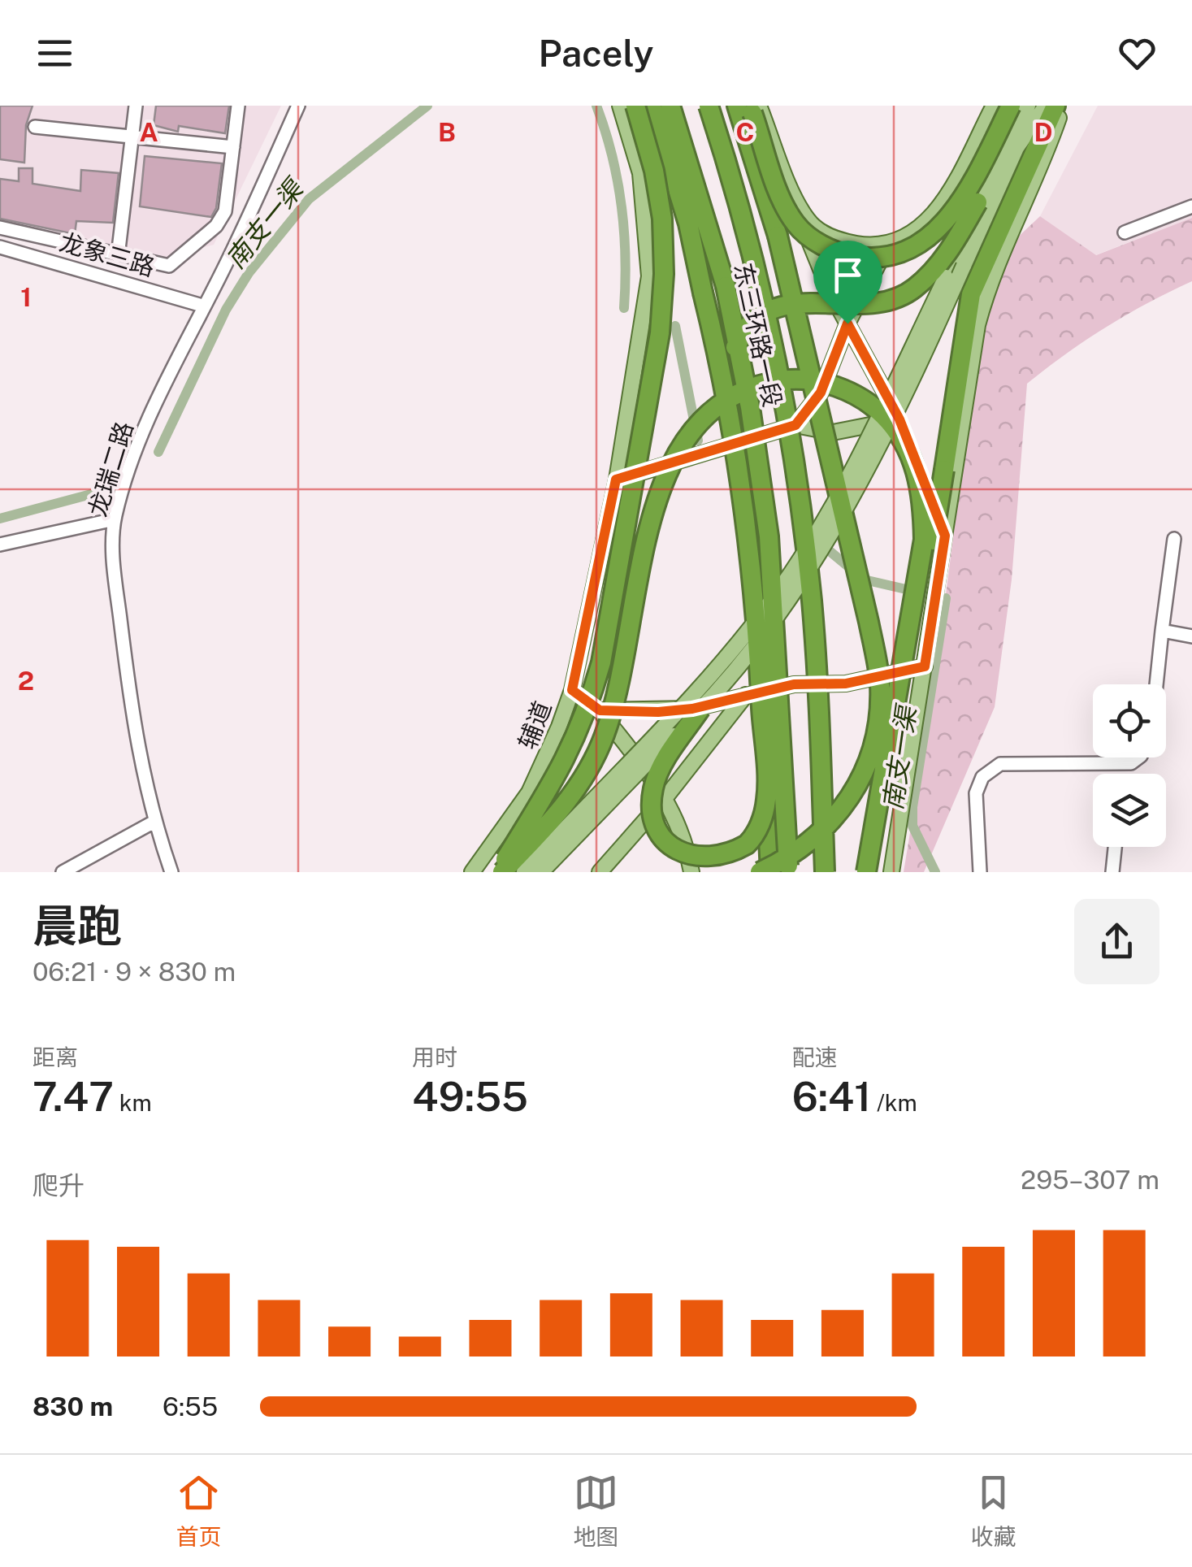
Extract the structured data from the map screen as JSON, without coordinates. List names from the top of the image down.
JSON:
{
  "streets": {
    "highway": ["东三环路一段"],
    "main road": ["辅道"],
    "street": ["龙象三路", "龙瑞二路"]
  },
  "crossings": [
    ["龙象三路", "龙瑞二路"]
  ],
  "water": ["南支一渠"],
  "page": {
    "header": "Pacely",
    "heading": ["晨跑", "06:21 · 9 × 830 m"],
    "stats": [
      ["距离", "7.47 km"],
      ["用时", "49:55"],
      ["配速", "6:41 /km"]
    ],
    "chart": ["爬升", "295–307 m"],
    "list": [
      {
        "name": "830 m",
        "note": "6:55"
      }
    ],
    "tabs": ["首页", "地图", "收藏"]
  },
  "grid": {
    "columns": [
      "A",
      "B",
      "C",
      "D"
    ],
    "rows": ["1", "2"]
  }
}
